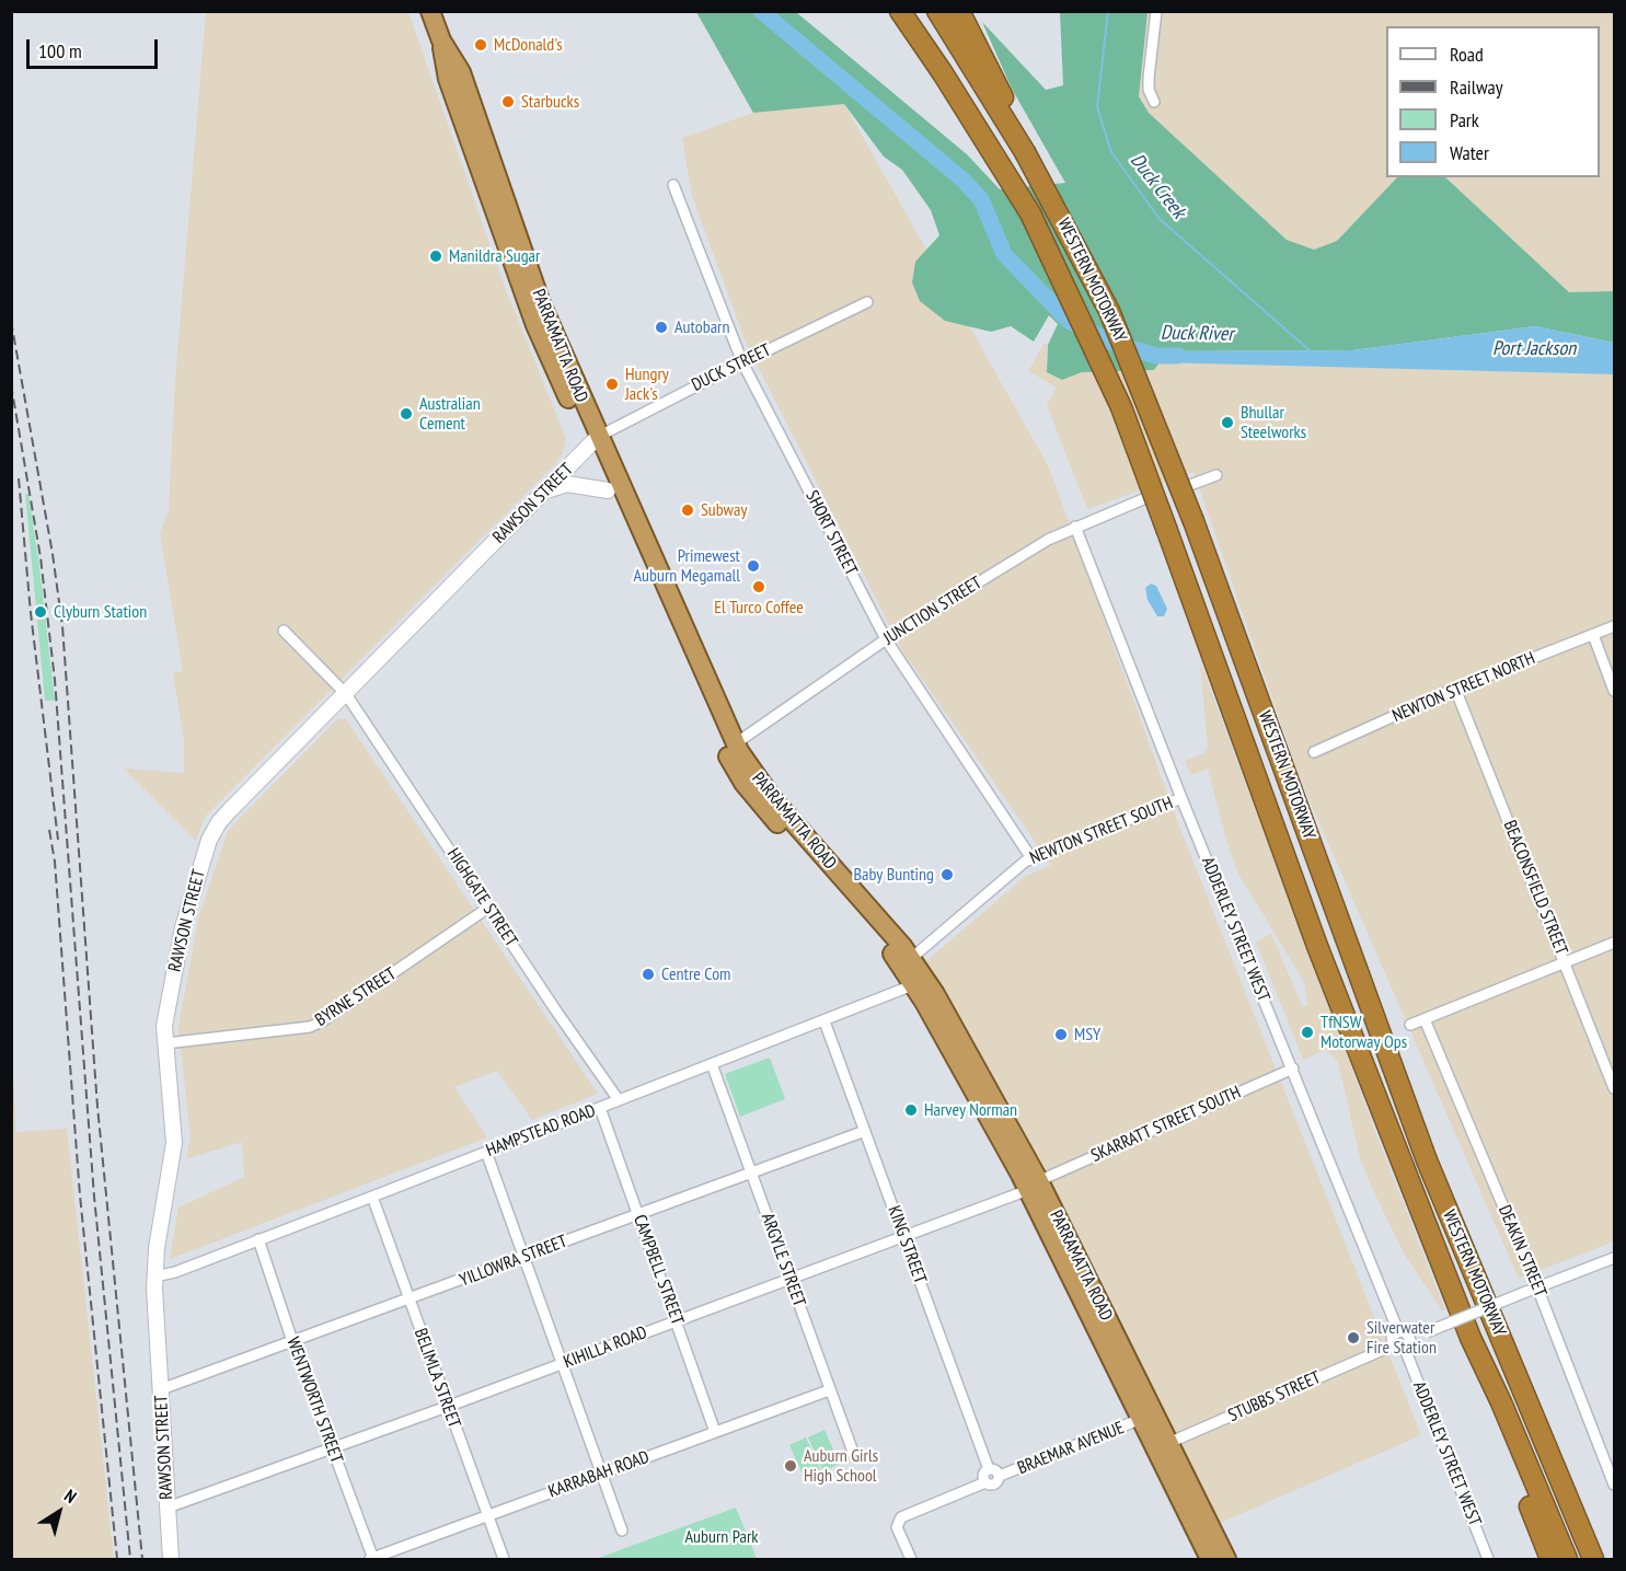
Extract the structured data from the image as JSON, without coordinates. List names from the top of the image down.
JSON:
{
  "streets": {
    "highway": ["WESTERN MOTORWAY", "PARRAMATTA ROAD"],
    "main road": ["RAWSON STREET"],
    "street": [
      "DUCK STREET",
      "SHORT STREET",
      "JUNCTION STREET",
      "NEWTON STREET NORTH",
      "NEWTON STREET SOUTH",
      "BEACONSFIELD STREET",
      "HIGHGATE STREET",
      "ADDERLEY STREET WEST",
      "BYRNE STREET",
      "SKARRATT STREET SOUTH",
      "HAMPSTEAD ROAD",
      "KING STREET",
      "DEAKIN STREET",
      "ARGYLE STREET",
      "YILLOWRA STREET",
      "CAMPBELL STREET",
      "KIHILLA ROAD",
      "BELIMLA STREET",
      "STUBBS STREET",
      "WENTWORTH STREET",
      "BRAEMAR AVENUE",
      "KARRABAH ROAD"
    ]
  },
  "crossings": [
    ["PARRAMATTA ROAD", "DUCK STREET"],
    ["PARRAMATTA ROAD", "RAWSON STREET"],
    ["PARRAMATTA ROAD", "JUNCTION STREET"],
    ["PARRAMATTA ROAD", "NEWTON STREET SOUTH"],
    ["PARRAMATTA ROAD", "SKARRATT STREET SOUTH"],
    ["PARRAMATTA ROAD", "HAMPSTEAD ROAD"],
    ["PARRAMATTA ROAD", "KIHILLA ROAD"],
    ["PARRAMATTA ROAD", "STUBBS STREET"],
    ["PARRAMATTA ROAD", "BRAEMAR AVENUE"],
    ["DUCK STREET", "RAWSON STREET"],
    ["DUCK STREET", "SHORT STREET"],
    ["RAWSON STREET", "HIGHGATE STREET"],
    ["RAWSON STREET", "BYRNE STREET"],
    ["RAWSON STREET", "HAMPSTEAD ROAD"],
    ["RAWSON STREET", "YILLOWRA STREET"],
    ["RAWSON STREET", "KIHILLA ROAD"],
    ["SHORT STREET", "JUNCTION STREET"],
    ["SHORT STREET", "NEWTON STREET SOUTH"],
    ["JUNCTION STREET", "ADDERLEY STREET WEST"],
    ["NEWTON STREET NORTH", "BEACONSFIELD STREET"],
    ["NEWTON STREET SOUTH", "ADDERLEY STREET WEST"],
    ["HIGHGATE STREET", "BYRNE STREET"],
    ["HIGHGATE STREET", "HAMPSTEAD ROAD"],
    ["ADDERLEY STREET WEST", "SKARRATT STREET SOUTH"],
    ["ADDERLEY STREET WEST", "STUBBS STREET"],
    ["SKARRATT STREET SOUTH", "KIHILLA ROAD"],
    ["HAMPSTEAD ROAD", "KING STREET"],
    ["HAMPSTEAD ROAD", "ARGYLE STREET"],
    ["HAMPSTEAD ROAD", "CAMPBELL STREET"],
    ["HAMPSTEAD ROAD", "BELIMLA STREET"],
    ["HAMPSTEAD ROAD", "WENTWORTH STREET"],
    ["KING STREET", "YILLOWRA STREET"],
    ["KING STREET", "KIHILLA ROAD"],
    ["KING STREET", "BRAEMAR AVENUE"],
    ["ARGYLE STREET", "YILLOWRA STREET"],
    ["ARGYLE STREET", "KIHILLA ROAD"],
    ["ARGYLE STREET", "KARRABAH ROAD"],
    ["YILLOWRA STREET", "CAMPBELL STREET"],
    ["YILLOWRA STREET", "BELIMLA STREET"],
    ["YILLOWRA STREET", "WENTWORTH STREET"],
    ["CAMPBELL STREET", "KIHILLA ROAD"],
    ["CAMPBELL STREET", "KARRABAH ROAD"],
    ["KIHILLA ROAD", "BELIMLA STREET"],
    ["KIHILLA ROAD", "WENTWORTH STREET"],
    ["BELIMLA STREET", "KARRABAH ROAD"],
    ["WENTWORTH STREET", "KARRABAH ROAD"]
  ],
  "water": ["Duck Creek", "Duck River", "Port Jackson"],
  "parks": ["Auburn Park"],
  "places": [
    "McDonald's",
    "Starbucks",
    "Manildra Sugar",
    "Autobarn",
    "Hungry Jack's",
    "Australian Cement",
    "Bhullar Steelworks",
    "Subway",
    "Primewest Auburn Megamall",
    "El Turco Coffee",
    "Clyburn Station",
    "Baby Bunting",
    "Centre Com",
    "TfNSW Motorway Ops",
    "MSY",
    "Harvey Norman",
    "Silverwater Fire Station",
    "Auburn Girls High School"
  ],
  "legend": [
    "Road",
    "Railway",
    "Park",
    "Water"
  ],
  "scale_bar": "100 m",
  "north": "top right"
}
